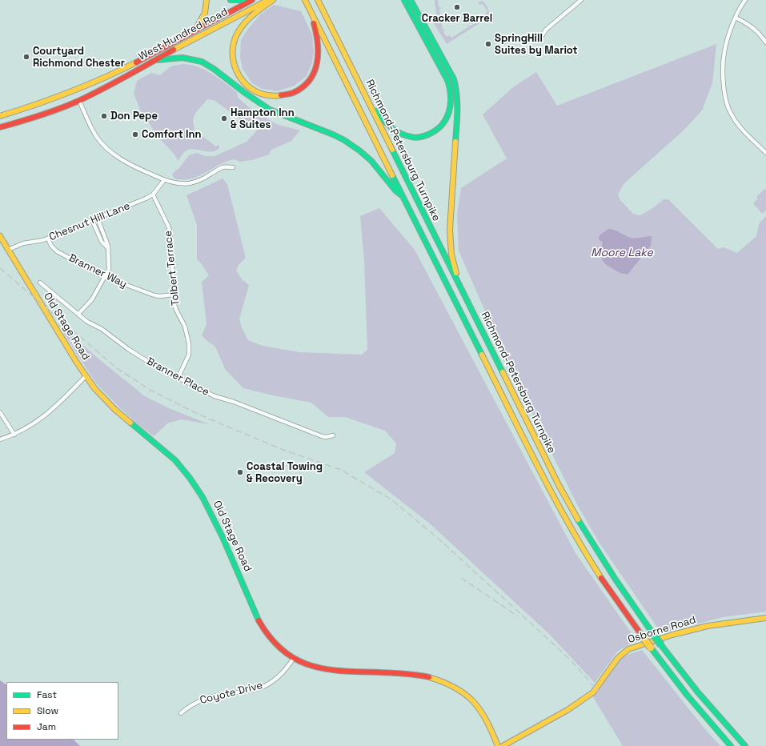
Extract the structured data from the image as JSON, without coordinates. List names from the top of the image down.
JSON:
{
  "streets": {
    "main road": [
      "West Hundred Road",
      "Richmond-Petersburg Turnpike",
      "Old Stage Road",
      "Osborne Road"
    ],
    "street": [
      "Chesnut Hill Lane",
      "Tolbert Terrace",
      "Branner Way",
      "Branner Place",
      "Coyote Drive"
    ]
  },
  "crossings": [
    ["Chesnut Hill Lane", "Tolbert Terrace"],
    ["Chesnut Hill Lane", "Branner Way"],
    ["Chesnut Hill Lane", "Old Stage Road"],
    ["Tolbert Terrace", "Branner Way"],
    ["Tolbert Terrace", "Branner Place"],
    ["Old Stage Road", "Coyote Drive"]
  ],
  "water": ["Moore Lake"],
  "places": [
    "Cracker Barrel",
    "SpringHill Suites by Mariot",
    "Courtyard Richmond Chester",
    "Don Pepe",
    "Hampton Inn & Suites",
    "Comfort Inn",
    "Coastal Towing & Recovery"
  ],
  "legend": ["Fast", "Slow", "Jam"]
}
